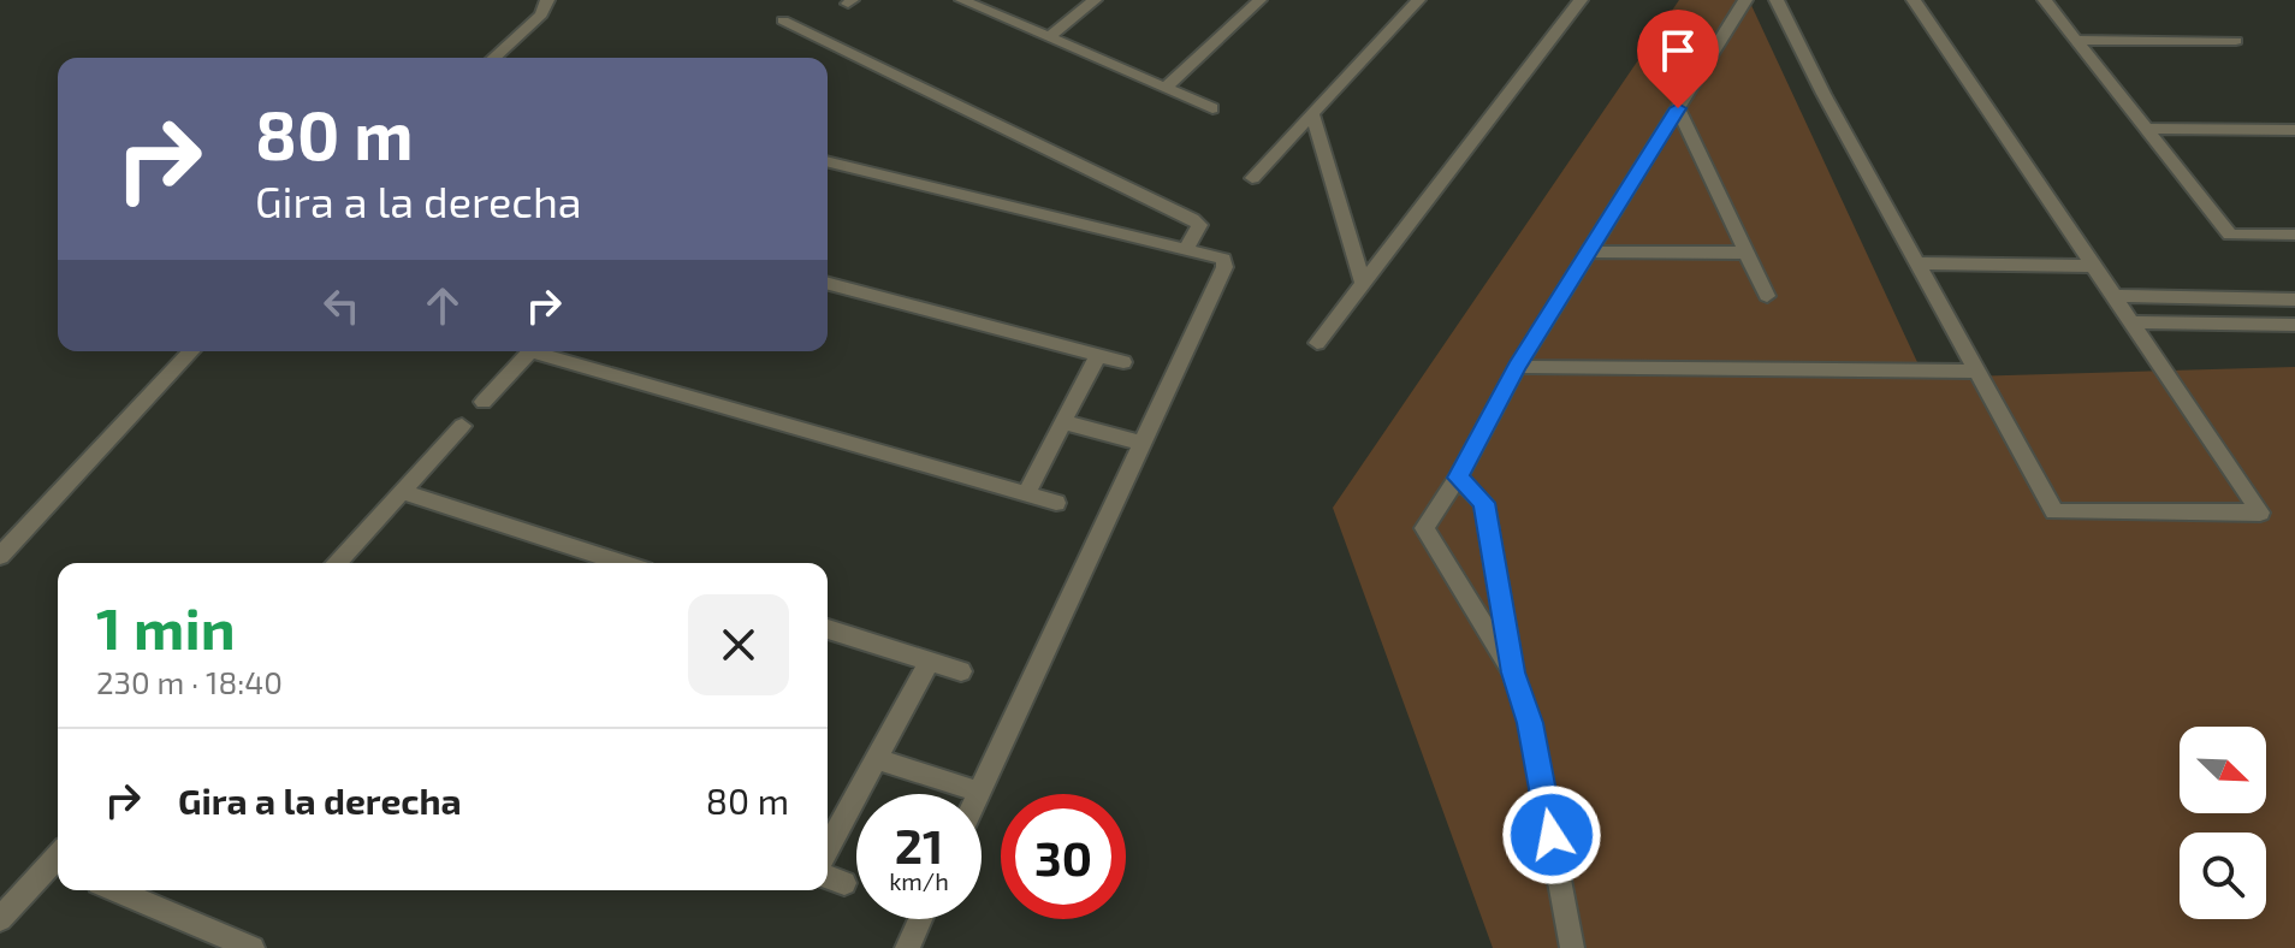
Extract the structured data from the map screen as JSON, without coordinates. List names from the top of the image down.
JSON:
{
  "north": "bottom right",
  "page": {
    "turn": ["80 m", "Gira a la derecha"],
    "heading": ["1 min", "230 m · 18:40"],
    "list": [
      {
        "name": "Gira a la derecha",
        "value": "80 m"
      }
    ],
    "speed": "21 km/h",
    "limit": "30"
  }
}
